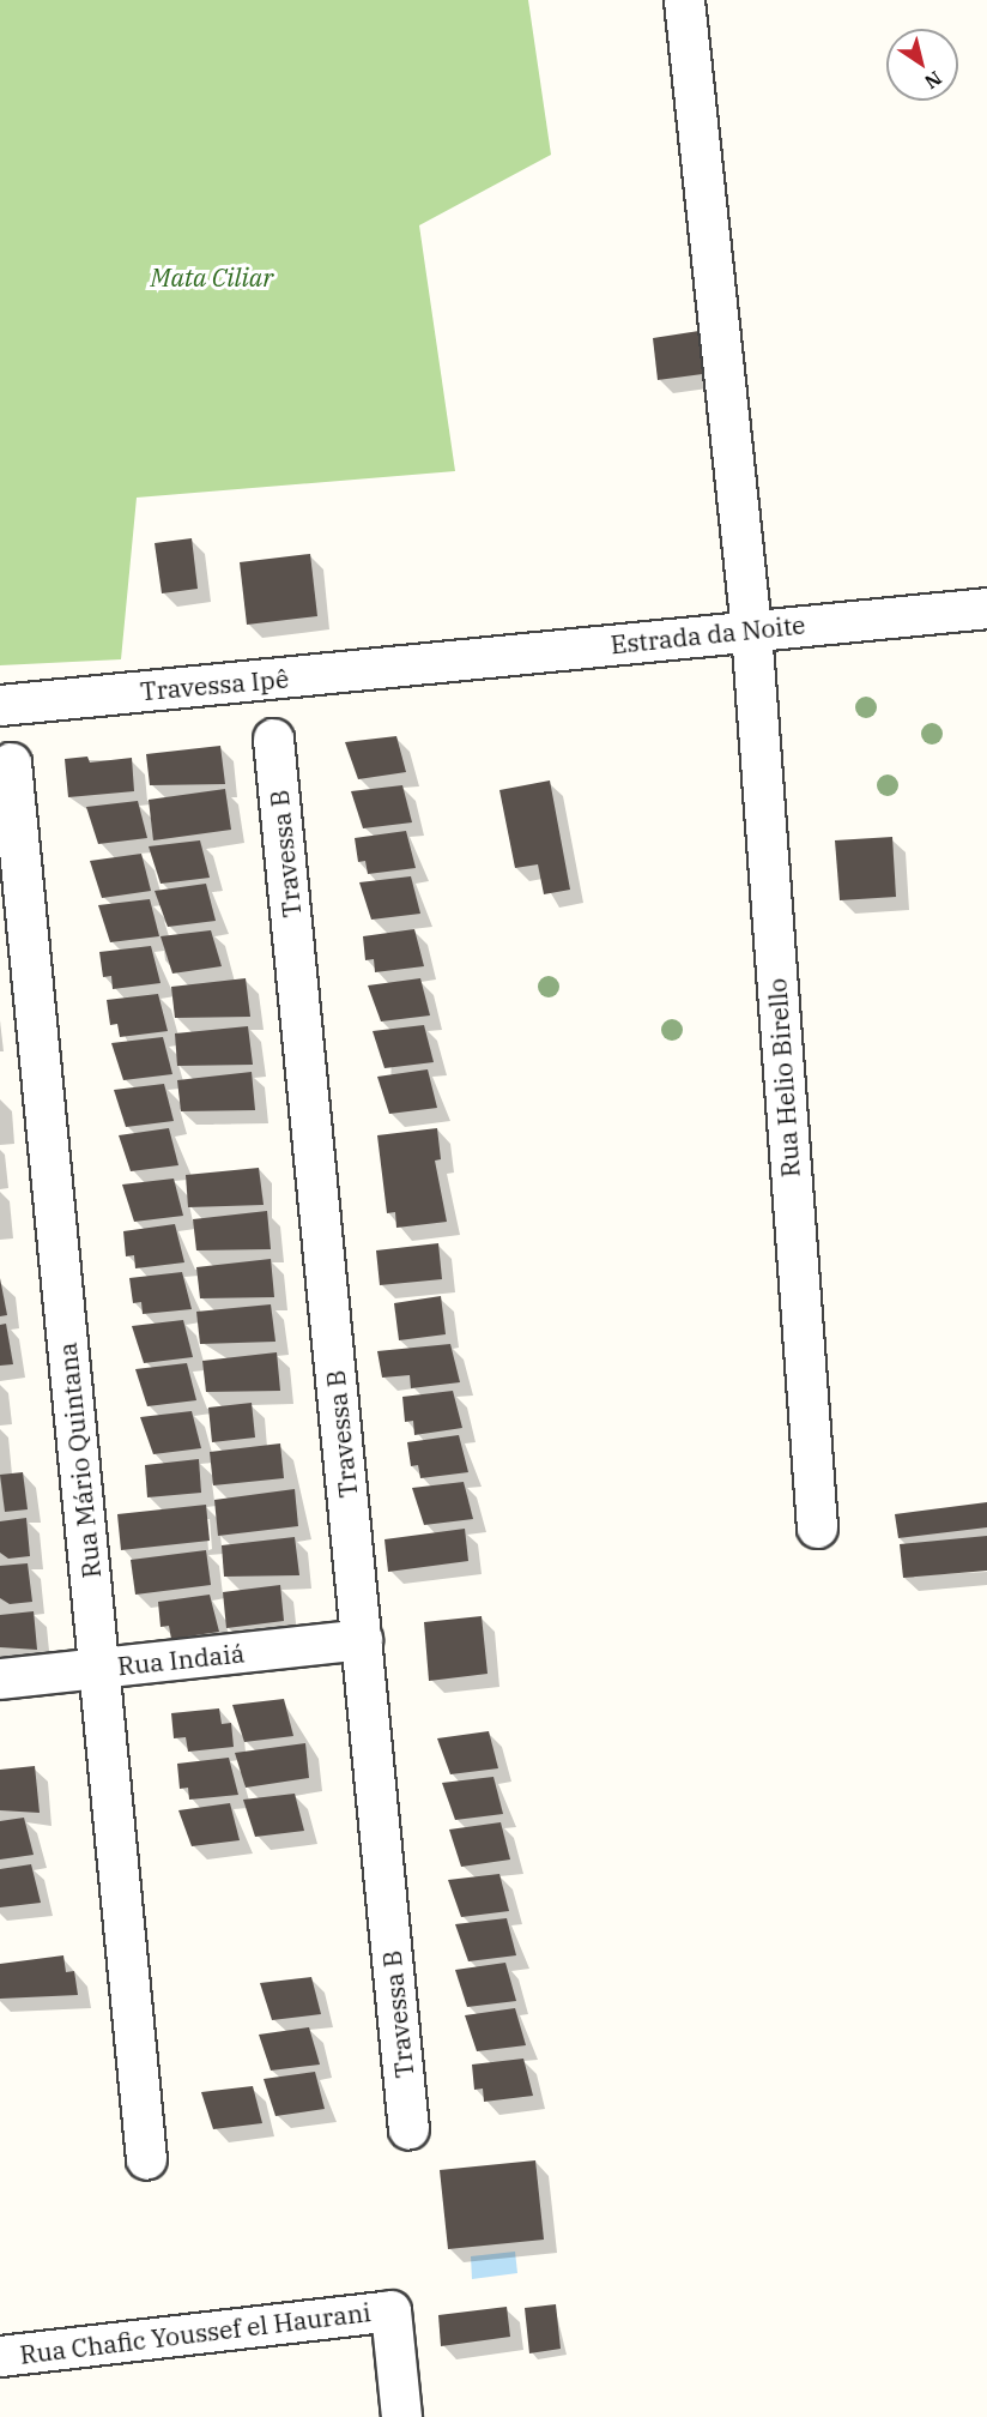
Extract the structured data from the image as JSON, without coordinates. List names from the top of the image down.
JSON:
{
  "streets": {
    "street": [
      "Estrada da Noite",
      "Travessa Ipê",
      "Travessa B",
      "Rua Helio Birello",
      "Rua Mário Quintana",
      "Rua Indaiá",
      "Rua Chafic Youssef el Haurani"
    ]
  },
  "crossings": [
    ["Estrada da Noite", "Travessa Ipê"],
    ["Estrada da Noite", "Rua Helio Birello"],
    ["Travessa B", "Rua Indaiá"],
    ["Rua Mário Quintana", "Rua Indaiá"]
  ],
  "parks": ["Mata Ciliar"],
  "north": "bottom right"
}
